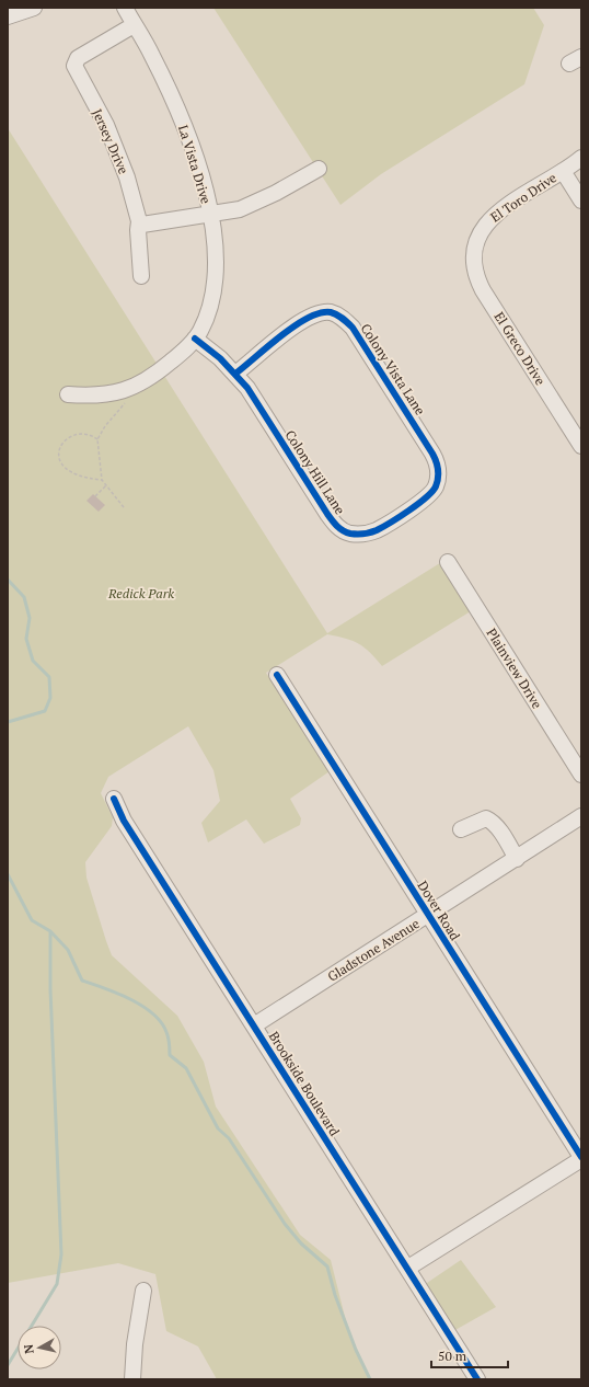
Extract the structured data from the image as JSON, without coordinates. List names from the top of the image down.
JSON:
{
  "streets": {
    "street": [
      "Jersey Drive",
      "La Vista Drive",
      "El Toro Drive",
      "El Greco Drive",
      "Colony Vista Lane",
      "Colony Hill Lane",
      "Plainview Drive",
      "Dover Road",
      "Gladstone Avenue",
      "Brookside Boulevard"
    ]
  },
  "crossings": [
    ["Jersey Drive", "La Vista Drive"],
    ["La Vista Drive", "Colony Hill Lane"],
    ["El Toro Drive", "El Greco Drive"],
    ["Colony Vista Lane", "Colony Hill Lane"],
    ["Dover Road", "Gladstone Avenue"],
    ["Gladstone Avenue", "Brookside Boulevard"]
  ],
  "parks": ["Redick Park"],
  "scale_bar": "50 m",
  "north": "left"
}
